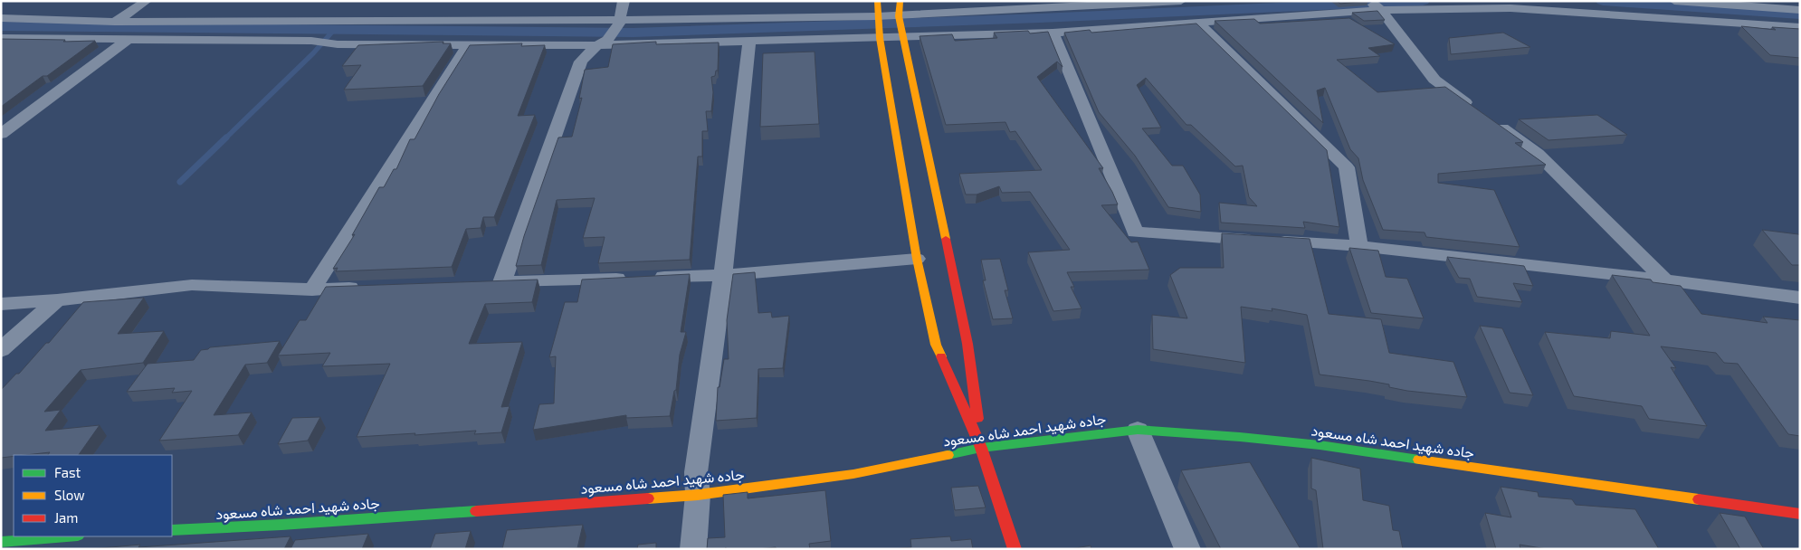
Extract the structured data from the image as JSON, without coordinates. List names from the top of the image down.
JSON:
{
  "streets": {
    "main road": ["جاده شهيد احمد شاه مسعود"]
  },
  "legend": ["Fast", "Slow", "Jam"]
}
